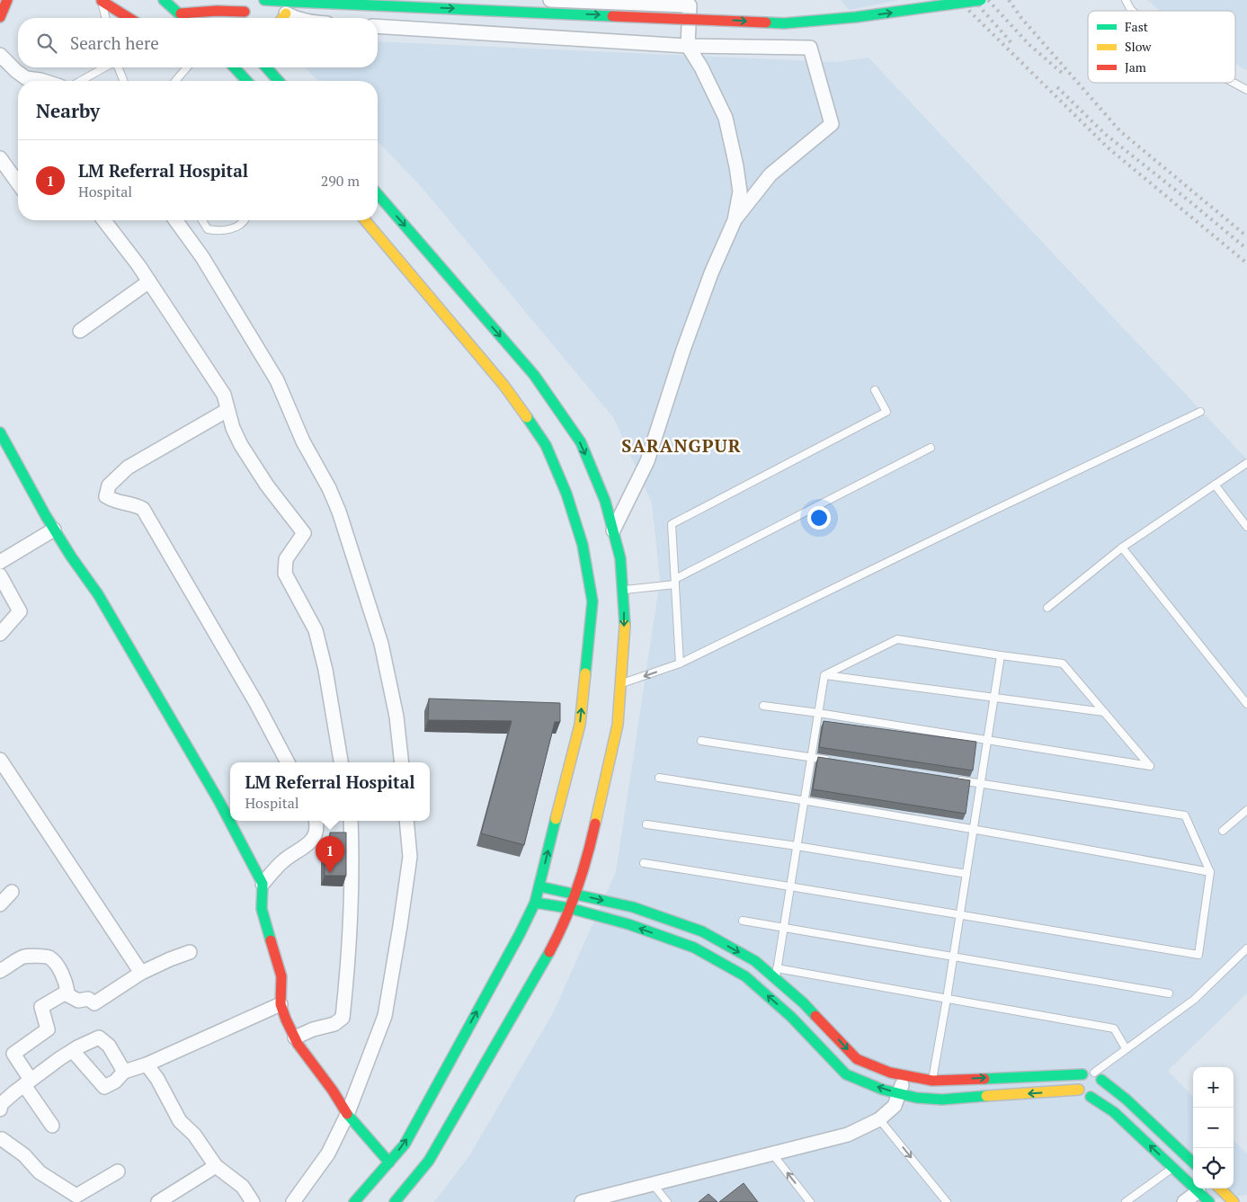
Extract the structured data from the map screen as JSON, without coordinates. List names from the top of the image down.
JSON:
{
  "districts": ["SARANGPUR"],
  "legend": ["Fast", "Slow", "Jam"],
  "page": {
    "search": "Search here",
    "heading": "Nearby",
    "list": [
      {
        "mark": "1",
        "name": "LM Referral Hospital",
        "note": "Hospital",
        "value": "290 m"
      }
    ],
    "popup": ["LM Referral Hospital", "Hospital"],
    "pins": "1",
    "map_buttons": ["+", "−"]
  }
}
